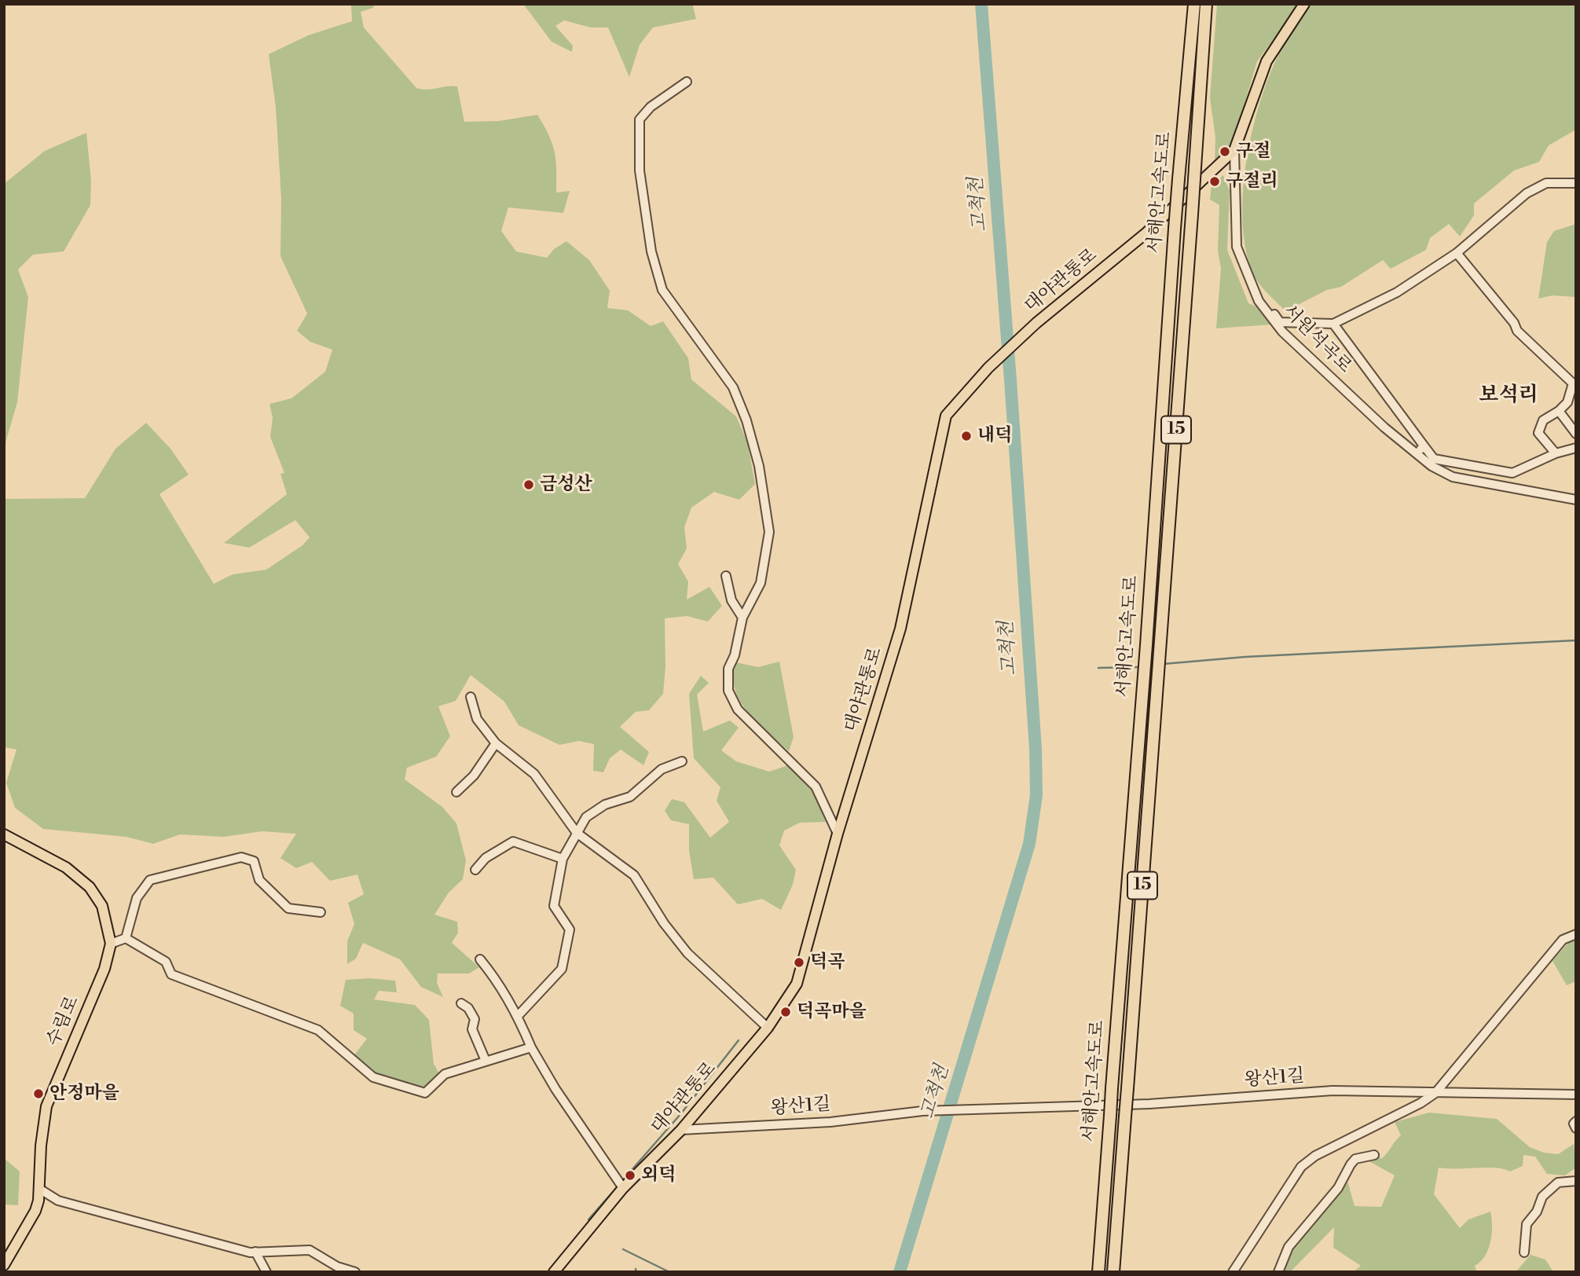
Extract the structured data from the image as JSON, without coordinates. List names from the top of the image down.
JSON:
{
  "streets": {
    "highway": ["서해안고속도로", "15"],
    "main road": ["대야관통로", "서원석곡로", "수림로"],
    "street": ["왕산1길"]
  },
  "crossings": [
    ["대야관통로", "서원석곡로"],
    ["대야관통로", "왕산1길"]
  ],
  "districts": ["보석리"],
  "water": ["고척천"],
  "places": [
    "구절",
    "구절리",
    "내덕",
    "금성산",
    "덕곡",
    "덕곡마을",
    "안정마을",
    "외덕"
  ]
}
